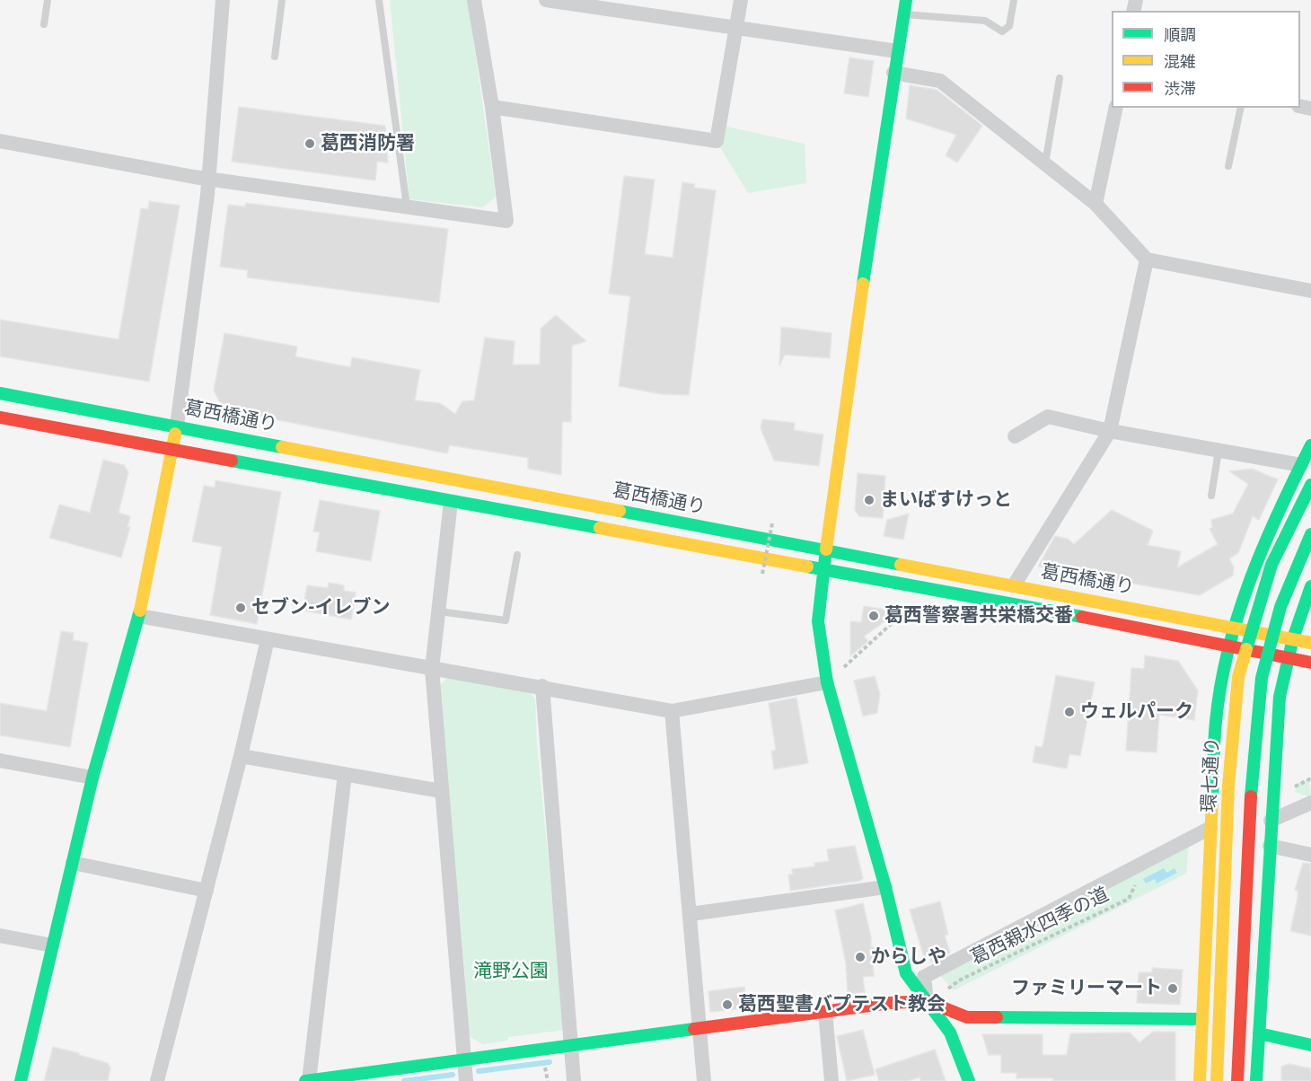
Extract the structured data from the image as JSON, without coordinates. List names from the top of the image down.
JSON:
{
  "streets": {
    "main road": ["葛西橋通り", "環七通り"],
    "path": ["葛西親水四季の道"]
  },
  "parks": ["滝野公園"],
  "places": [
    "葛西消防署",
    "まいばすけっと",
    "セブン-イレブン",
    "葛西警察署共栄橋交番",
    "ウェルパーク",
    "からしや",
    "ファミリーマート",
    "葛西聖書バプテスト教会"
  ],
  "legend": ["順調", "混雑", "渋滞"]
}
